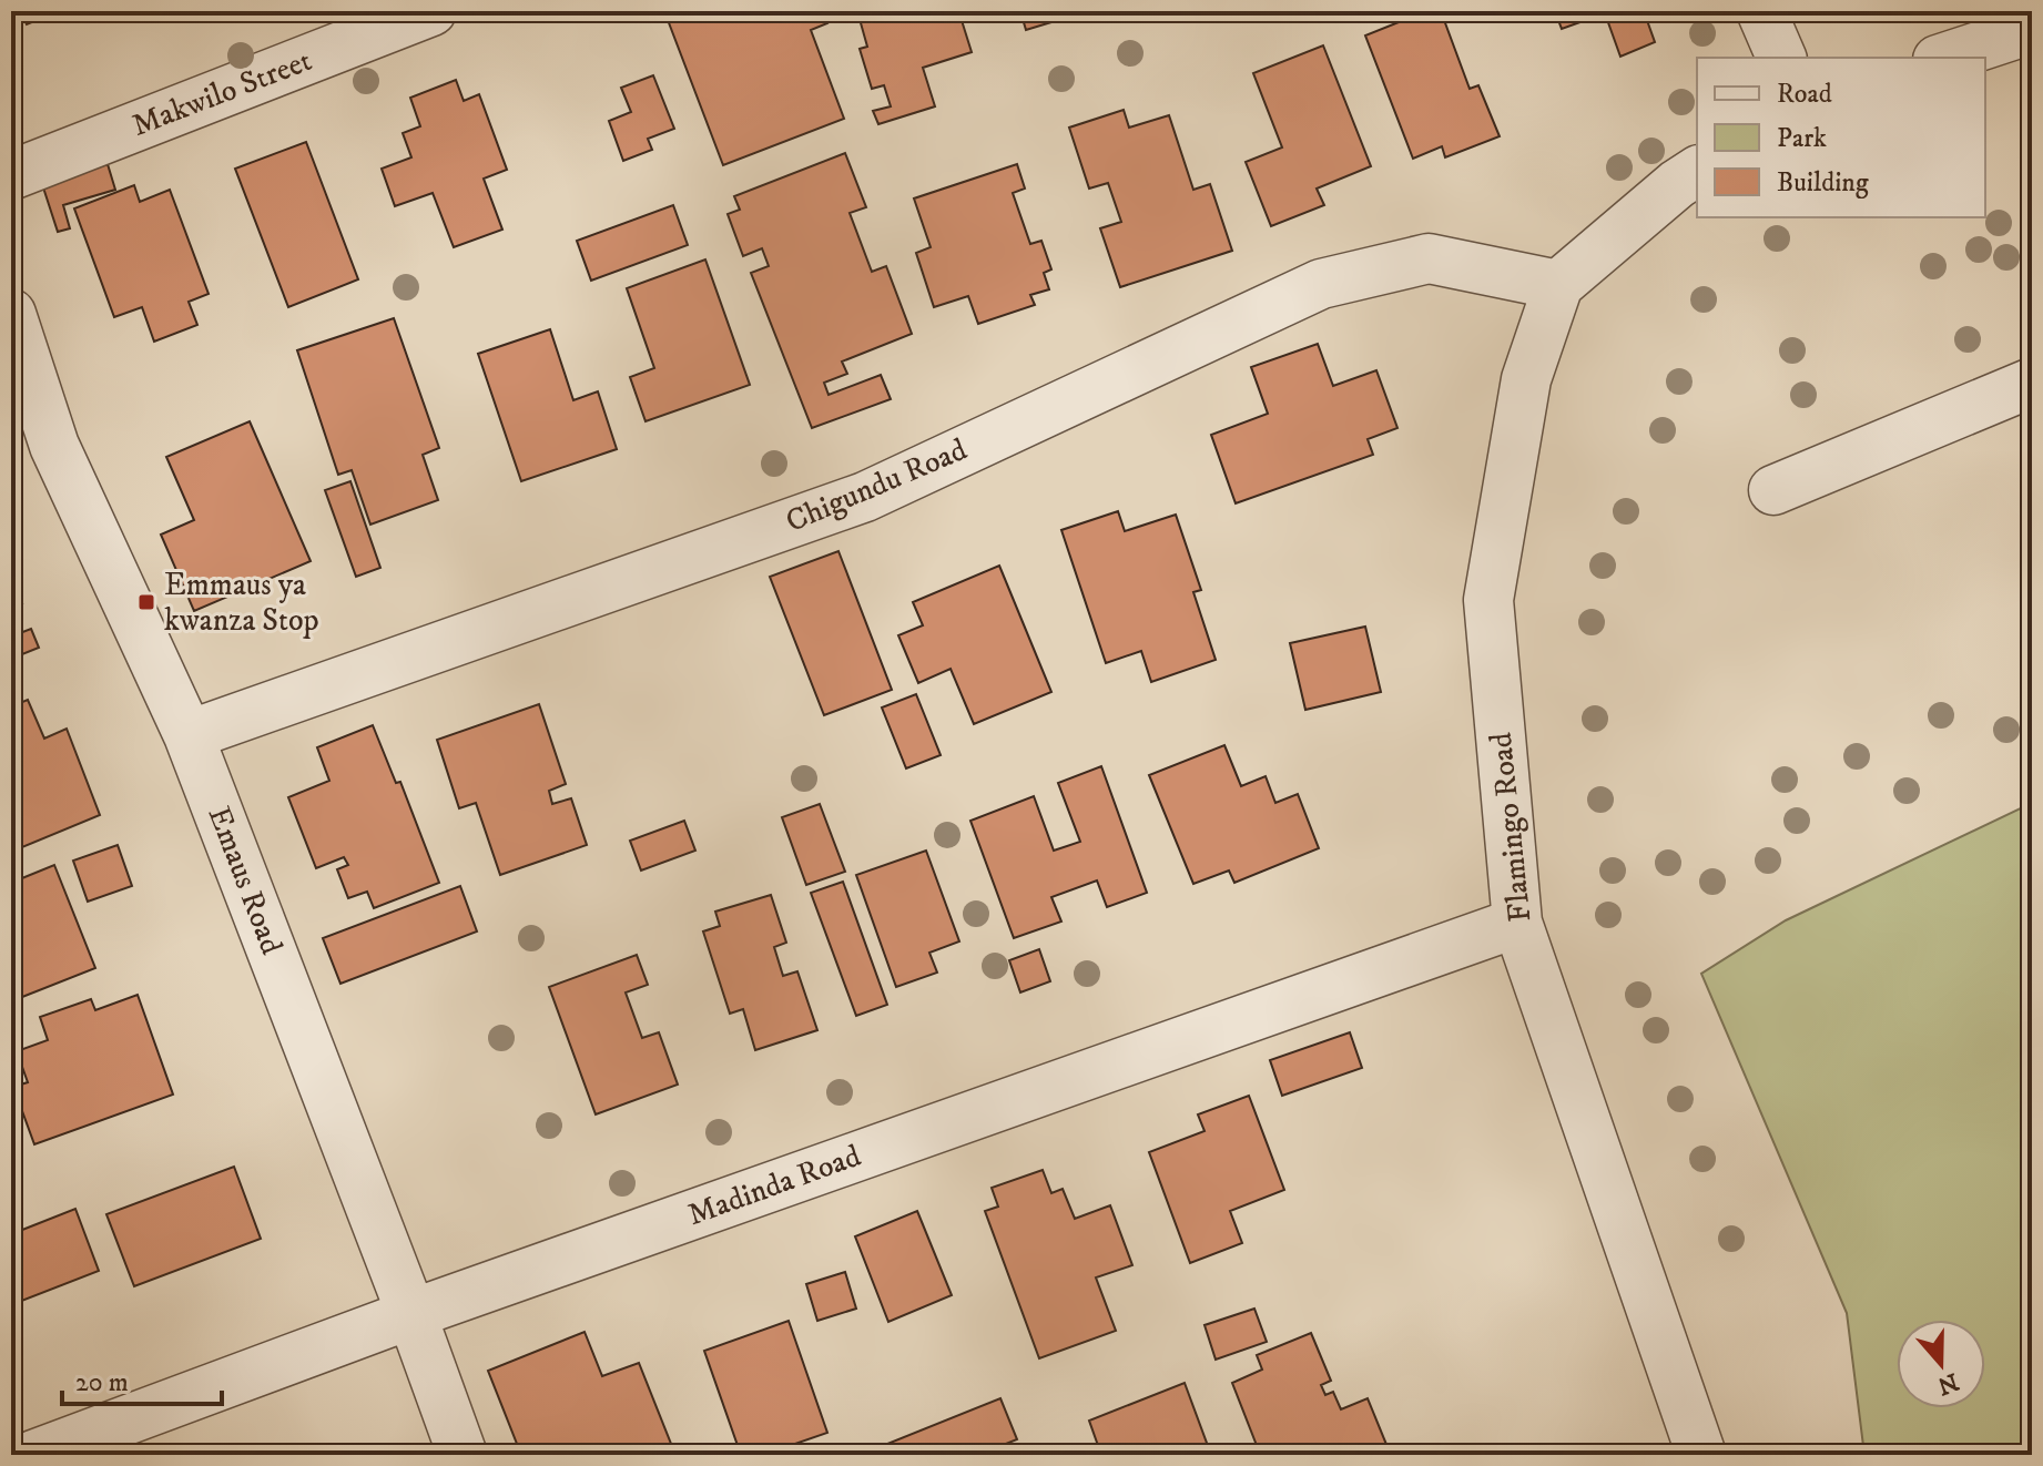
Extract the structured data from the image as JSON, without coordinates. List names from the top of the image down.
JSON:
{
  "streets": {
    "street": [
      "Makwilo Street",
      "Chigundu Road",
      "Flamingo Road",
      "Emaus Road",
      "Madinda Road"
    ]
  },
  "crossings": [
    ["Chigundu Road", "Flamingo Road"],
    ["Chigundu Road", "Emaus Road"],
    ["Flamingo Road", "Madinda Road"],
    ["Emaus Road", "Madinda Road"]
  ],
  "places": {
    "transit": ["Emmaus ya kwanza Stop"]
  },
  "legend": ["Road", "Park", "Building"],
  "scale_bar": "20 m",
  "north": "bottom"
}
